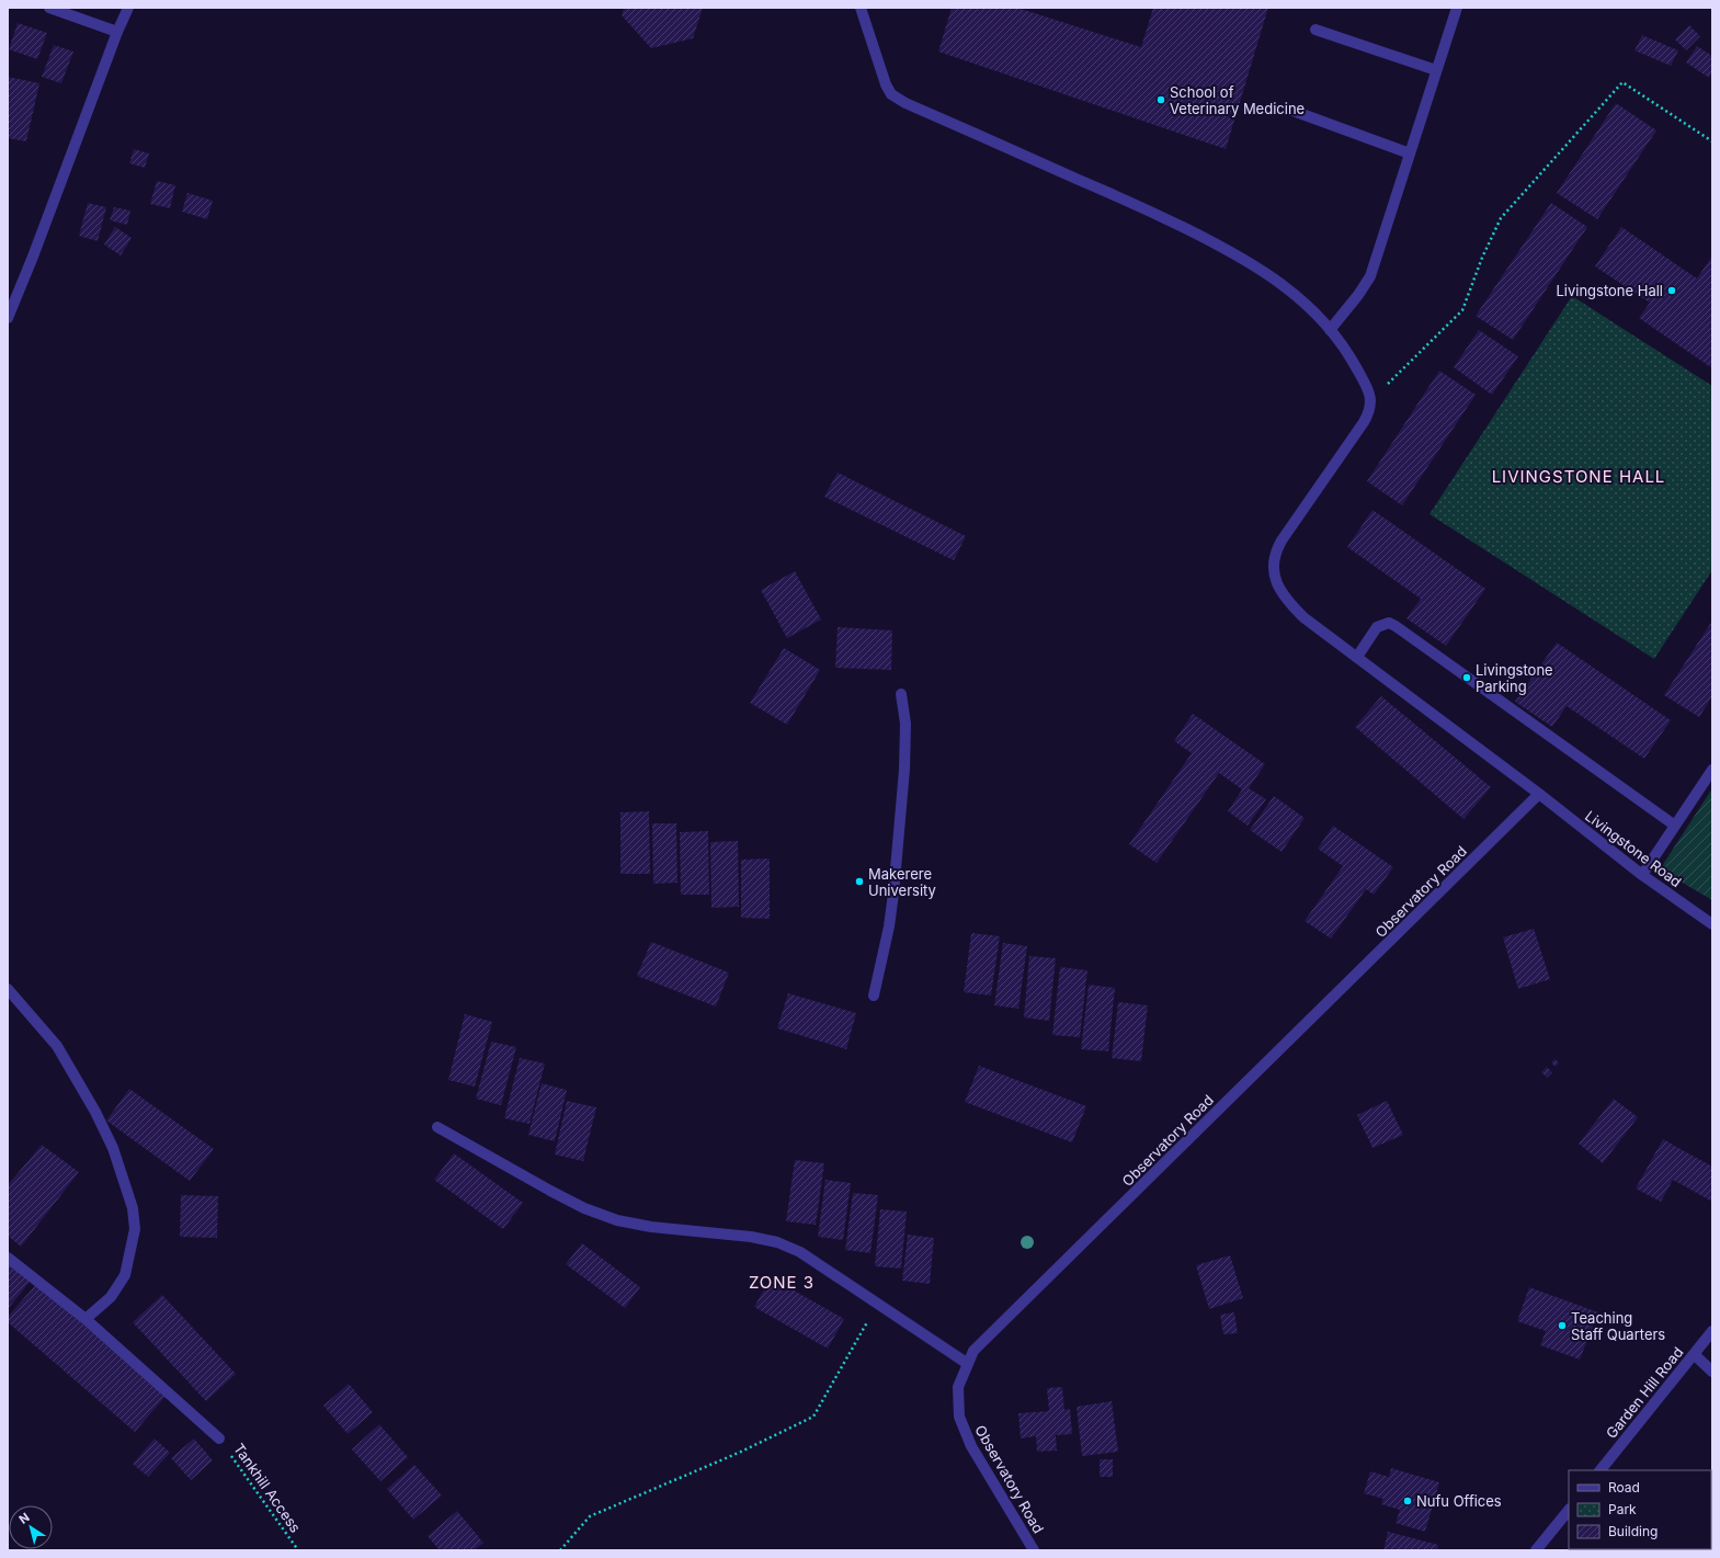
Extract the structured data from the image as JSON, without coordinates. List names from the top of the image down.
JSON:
{
  "streets": {
    "street": ["Livingstone Road", "Observatory Road", "Garden Hill Road"],
    "path": ["Tankhill Access"]
  },
  "crossings": [
    ["Livingstone Road", "Observatory Road"]
  ],
  "districts": ["LIVINGSTONE HALL", "ZONE 3"],
  "places": [
    "School of Veterinary Medicine",
    "Livingstone Hall",
    "Livingstone Parking",
    "Makerere University",
    "Teaching Staff Quarters",
    "Nufu Offices"
  ],
  "legend": ["Road", "Park", "Building"],
  "north": "top left"
}
